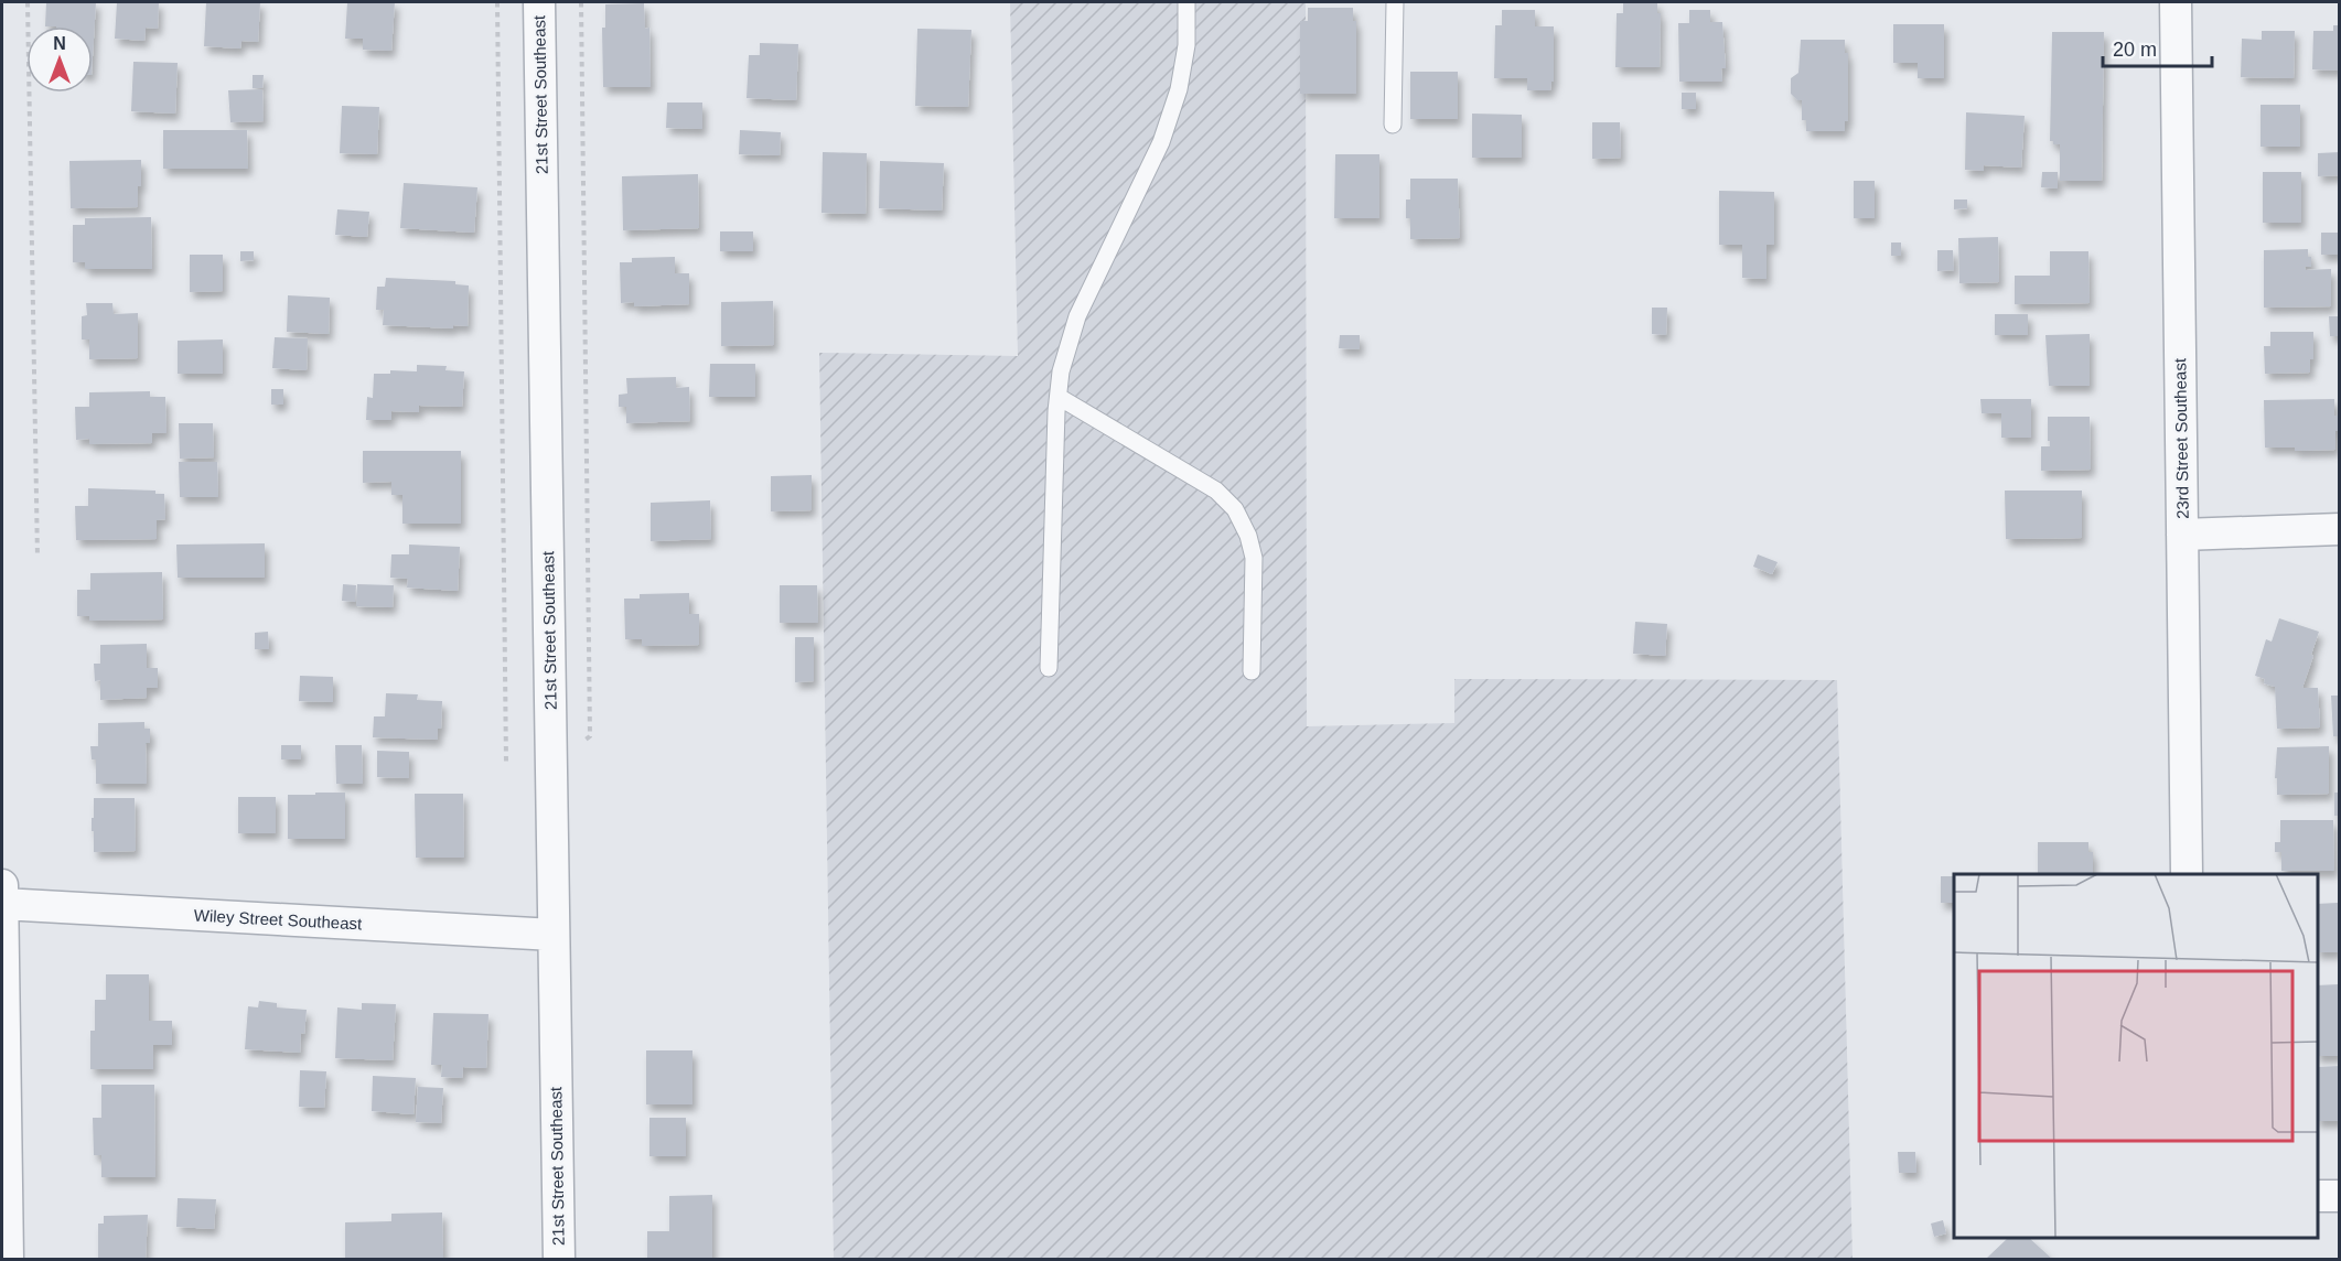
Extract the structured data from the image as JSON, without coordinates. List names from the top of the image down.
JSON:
{
  "streets": {
    "street": ["21st Street Southeast", "23rd Street Southeast", "Wiley Street Southeast"]
  },
  "crossings": [
    ["21st Street Southeast", "Wiley Street Southeast"]
  ],
  "scale_bar": "20 m",
  "north": "top"
}
